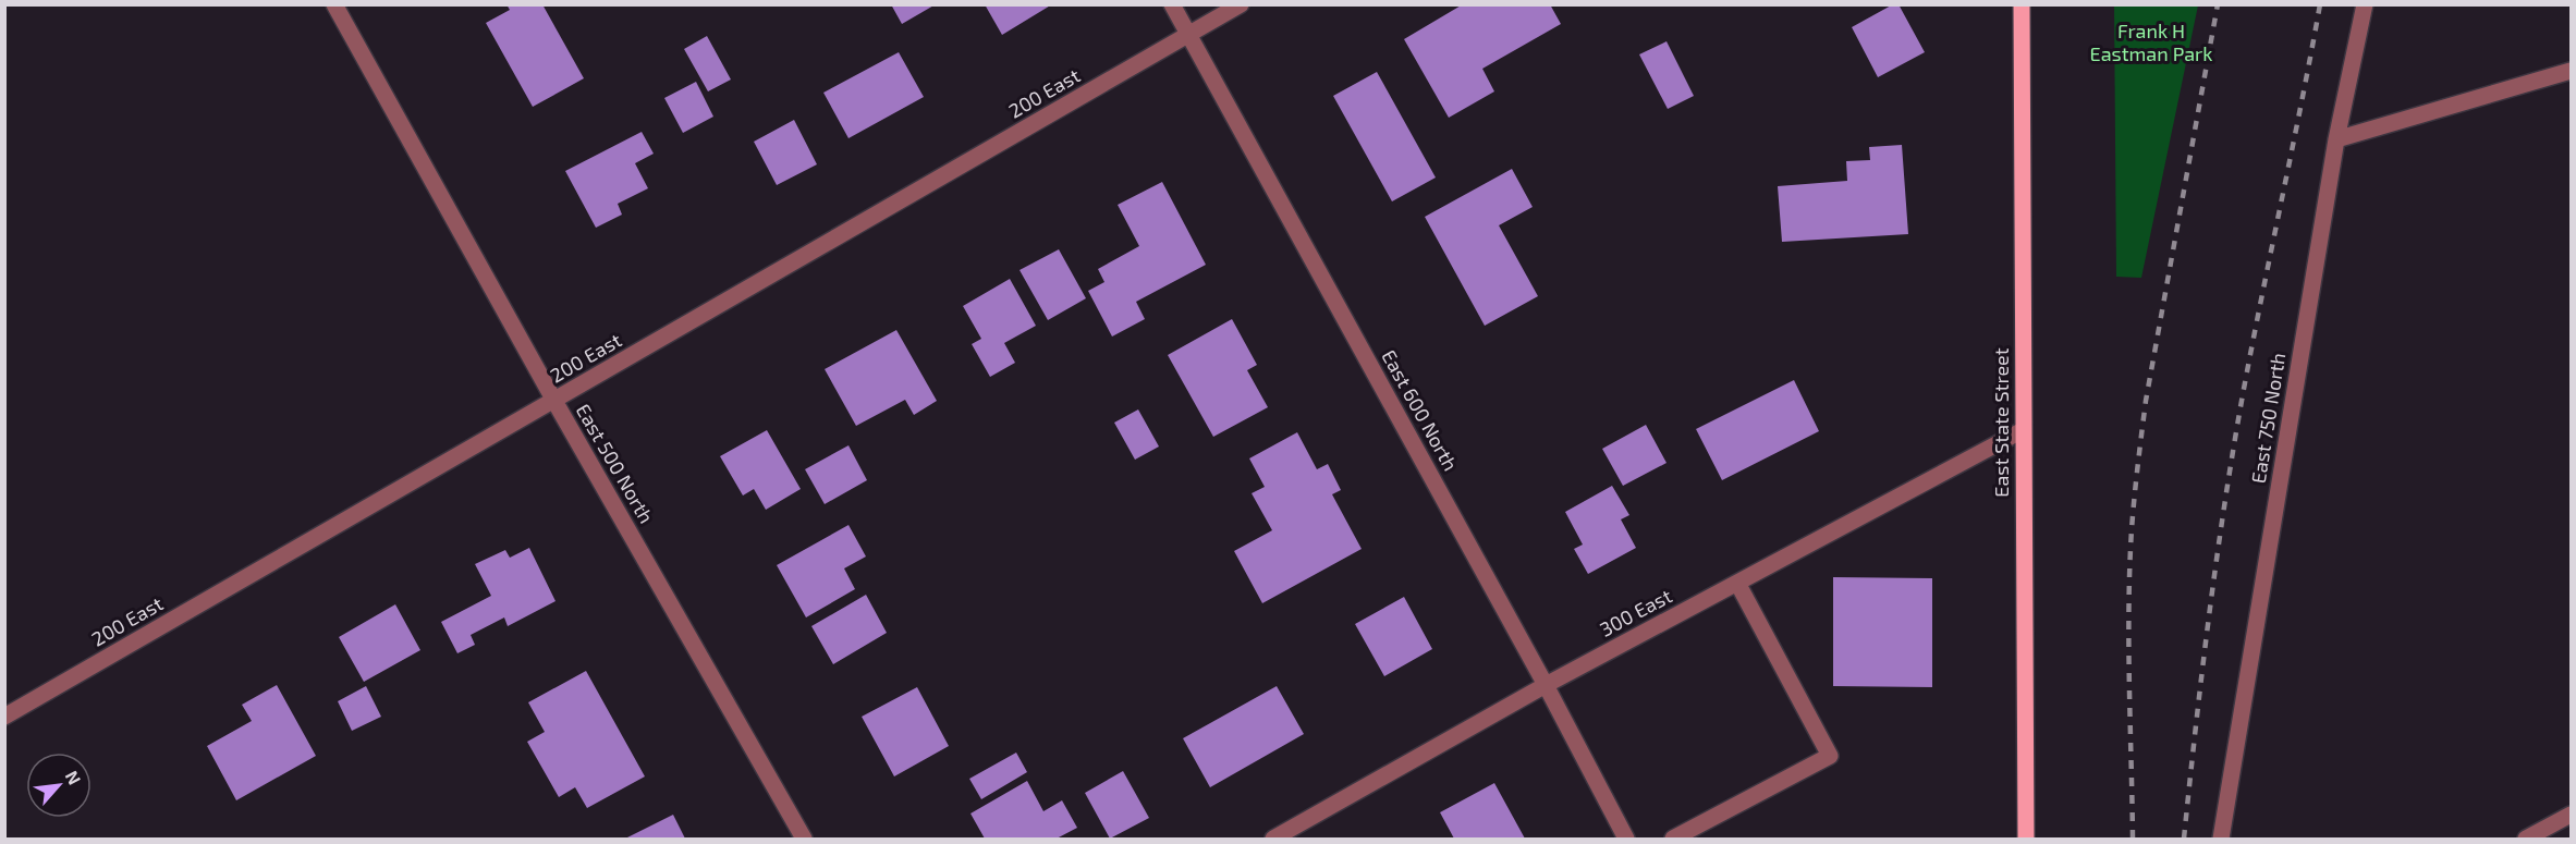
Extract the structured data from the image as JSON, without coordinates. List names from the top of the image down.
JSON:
{
  "streets": {
    "main road": ["East State Street"],
    "street": [
      "200 East",
      "East 600 North",
      "East 750 North",
      "East 500 North",
      "300 East"
    ]
  },
  "crossings": [
    ["200 East", "East 600 North"],
    ["200 East", "East 500 North"],
    ["East 600 North", "300 East"],
    ["East State Street", "300 East"]
  ],
  "parks": ["Frank H Eastman Park"],
  "north": "top right"
}
